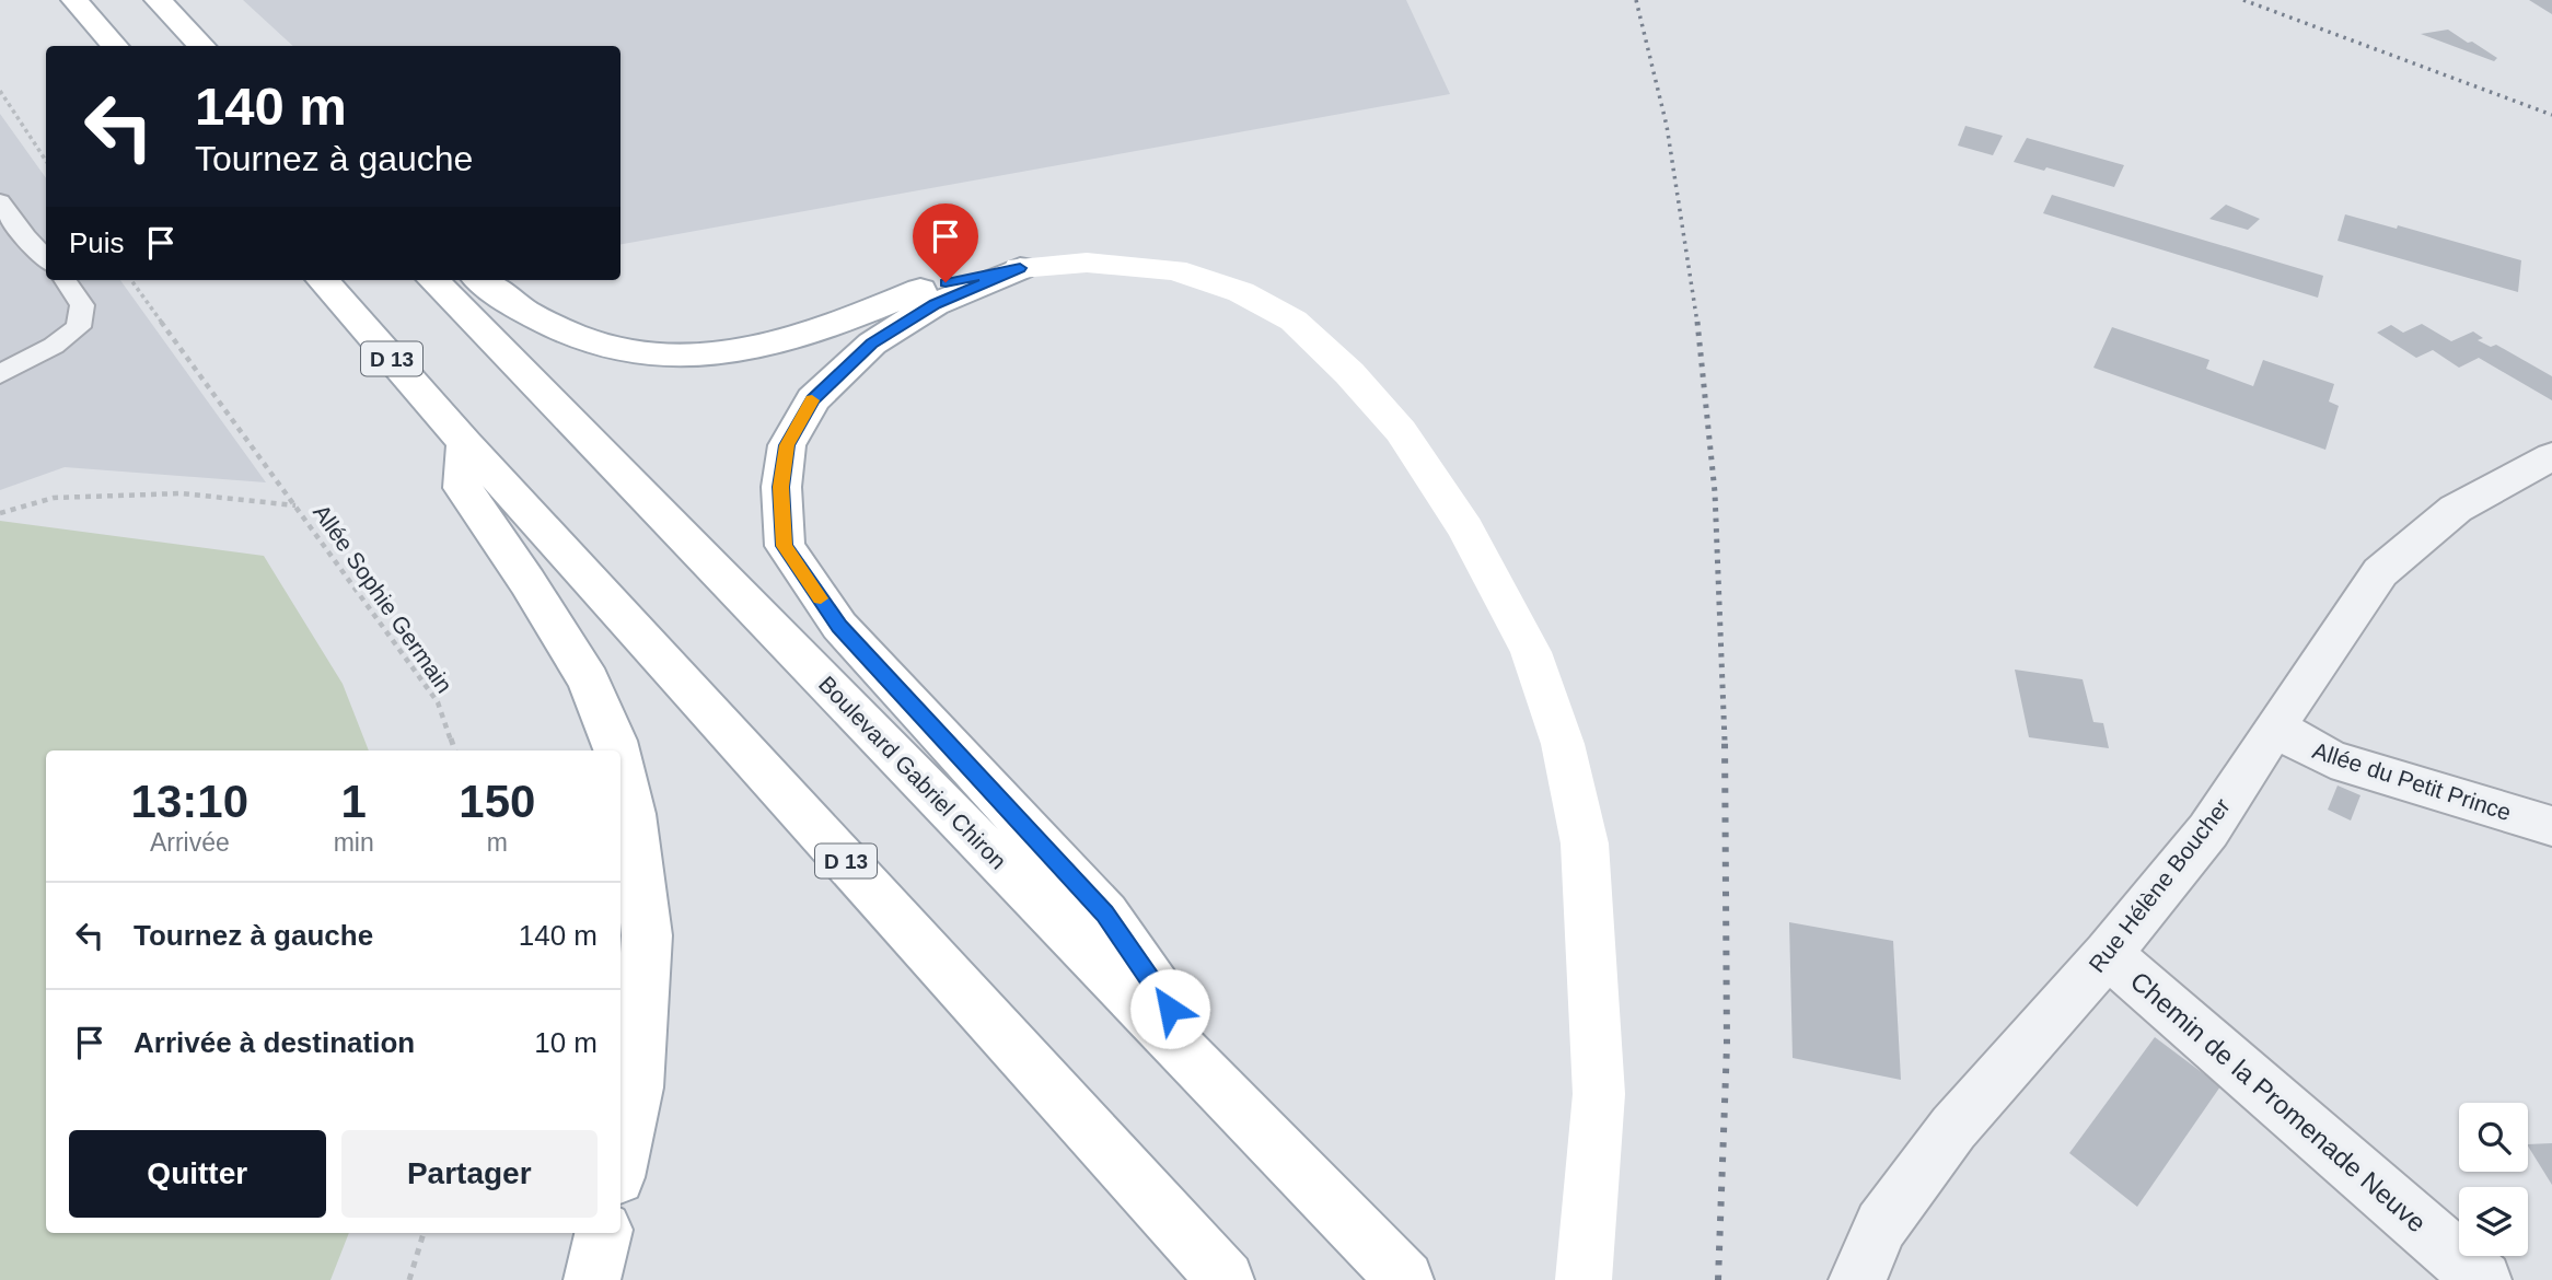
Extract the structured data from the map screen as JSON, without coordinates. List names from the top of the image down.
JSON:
{
  "streets": {
    "main road": ["D 13", "Boulevard Gabriel Chiron"],
    "street": ["Allée du Petit Prince", "Rue Hélène Boucher", "Chemin de la Promenade Neuve"],
    "path": ["Allée Sophie Germain"]
  },
  "crossings": [
    ["Allée du Petit Prince", "Rue Hélène Boucher"],
    ["Rue Hélène Boucher", "Chemin de la Promenade Neuve"]
  ],
  "page": {
    "turn": ["140 m", "Tournez à gauche"],
    "then": "Puis",
    "eta": [
      "13:10",
      "Arrivée",
      "1",
      "min",
      "150",
      "m"
    ],
    "list": [
      {
        "name": "Tournez à gauche",
        "value": "140 m"
      },
      {
        "name": "Arrivée à destination",
        "value": "10 m"
      }
    ],
    "buttons": ["Quitter", "Partager"]
  }
}
